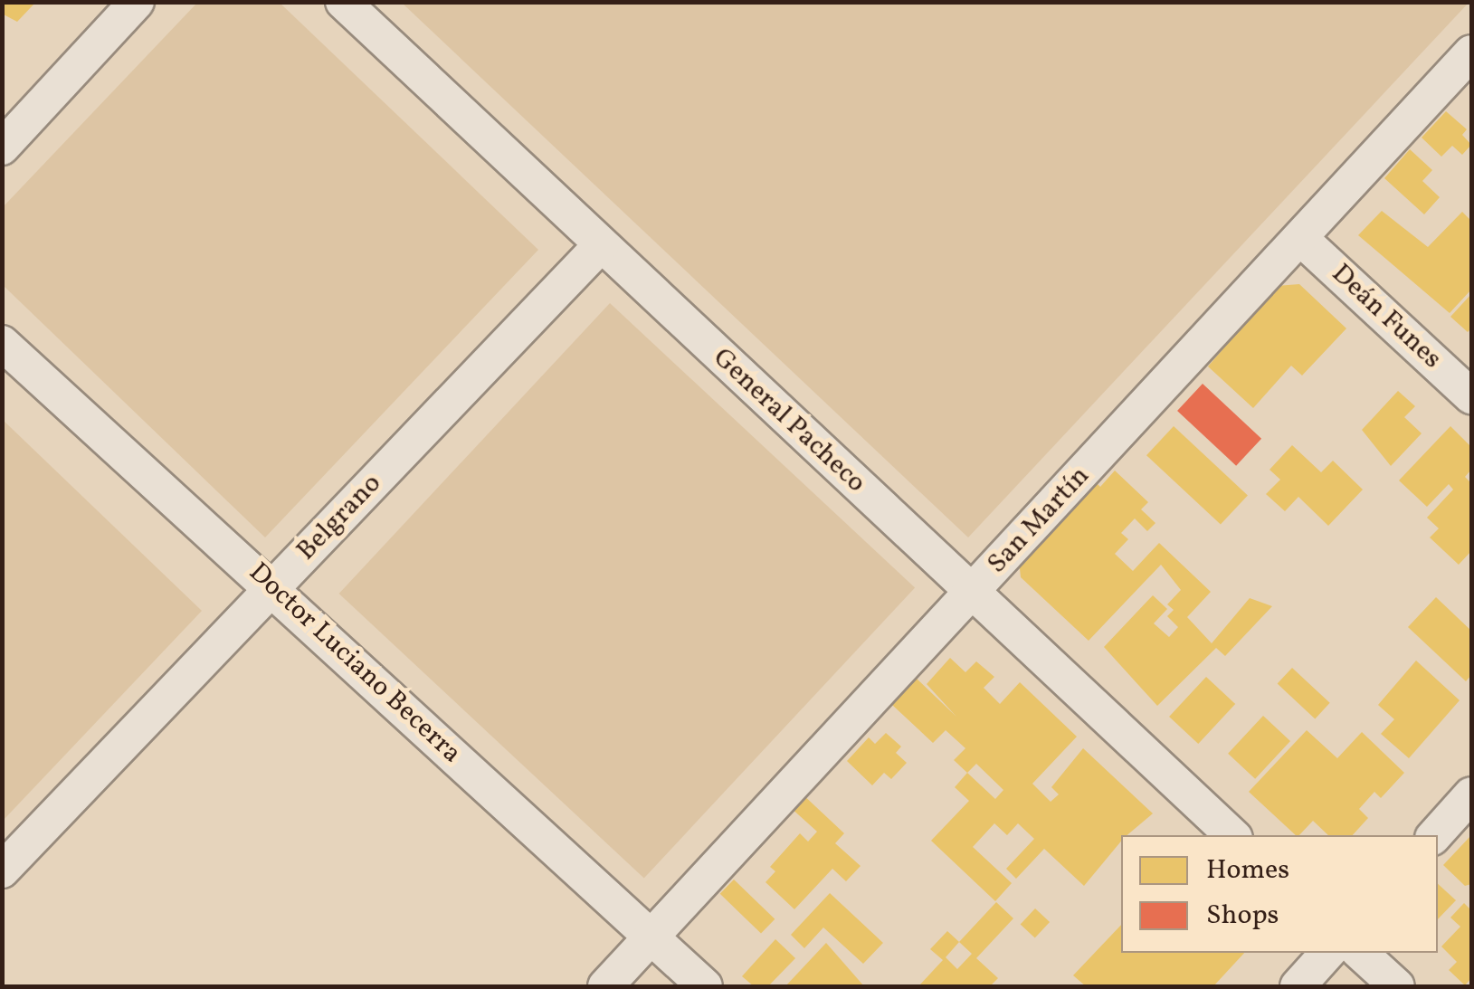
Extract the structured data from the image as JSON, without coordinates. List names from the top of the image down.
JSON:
{
  "streets": {
    "street": [
      "Deán Funes",
      "General Pacheco",
      "Belgrano",
      "San Martín",
      "Doctor Luciano Becerra"
    ]
  },
  "crossings": [
    ["Deán Funes", "San Martín"],
    ["General Pacheco", "Belgrano"],
    ["General Pacheco", "San Martín"],
    ["Belgrano", "Doctor Luciano Becerra"],
    ["San Martín", "Doctor Luciano Becerra"]
  ],
  "legend": ["Homes", "Shops"]
}
